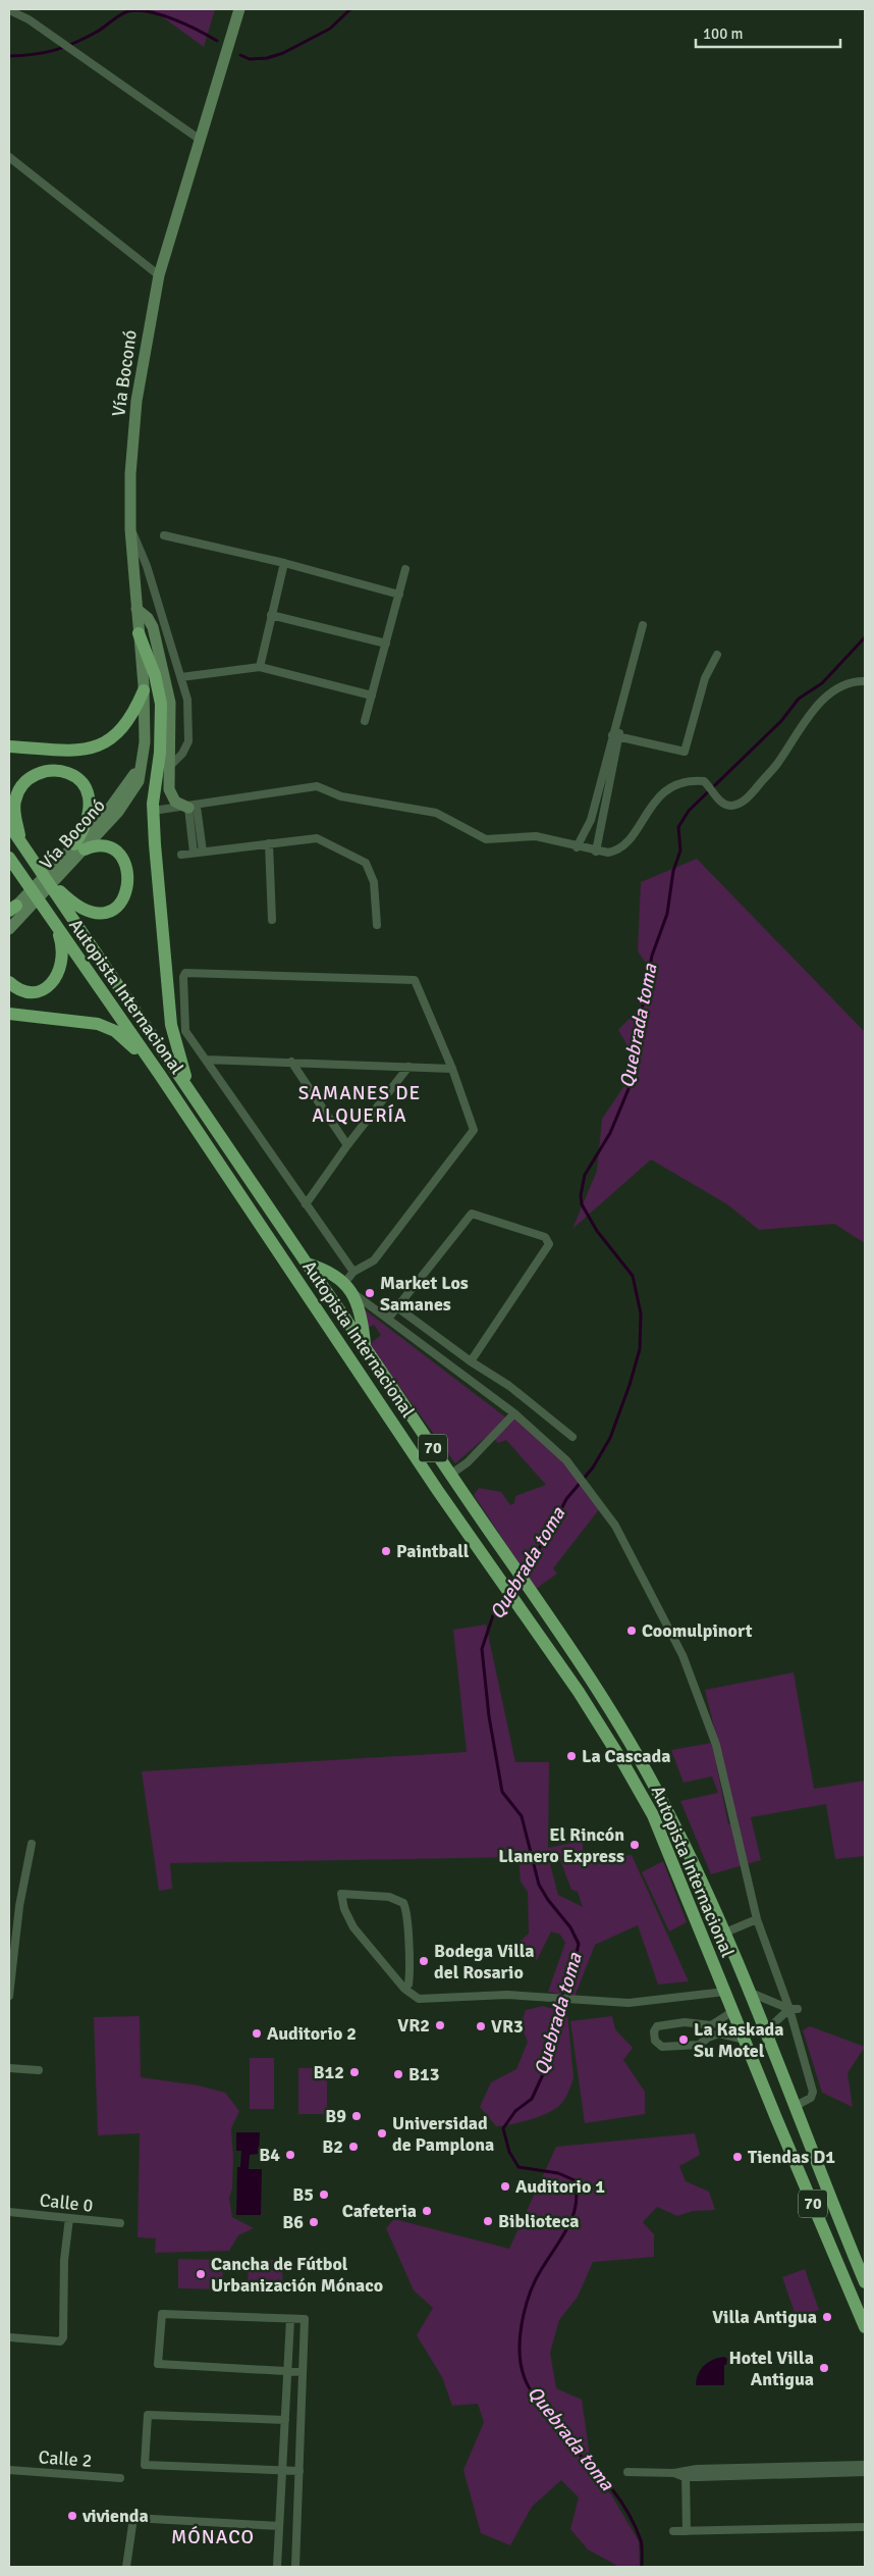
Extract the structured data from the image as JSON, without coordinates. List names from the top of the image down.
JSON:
{
  "streets": {
    "highway": ["Autopista Internacional", "70"],
    "main road": ["Vía Boconó"],
    "street": ["Calle 0", "Calle 2"]
  },
  "districts": ["SAMANES DE ALQUERÍA", "MÓNACO"],
  "water": ["Quebrada toma"],
  "places": [
    "Market Los Samanes",
    "Paintball",
    "Coomulpinort",
    "La Cascada",
    "El Rincón Llanero Express",
    "Bodega Villa del Rosario",
    "VR2",
    "VR3",
    "Auditorio 2",
    "La Kaskada Su Motel",
    "B12",
    "B13",
    "B9",
    "Universidad de Pamplona",
    "B2",
    "B4",
    "Tiendas D1",
    "Auditorio 1",
    "B5",
    "Cafeteria",
    "Biblioteca",
    "B6",
    "Cancha de Fútbol Urbanización Mónaco",
    "Villa Antigua",
    "Hotel Villa Antigua",
    "vivienda"
  ],
  "scale_bar": "100 m"
}
